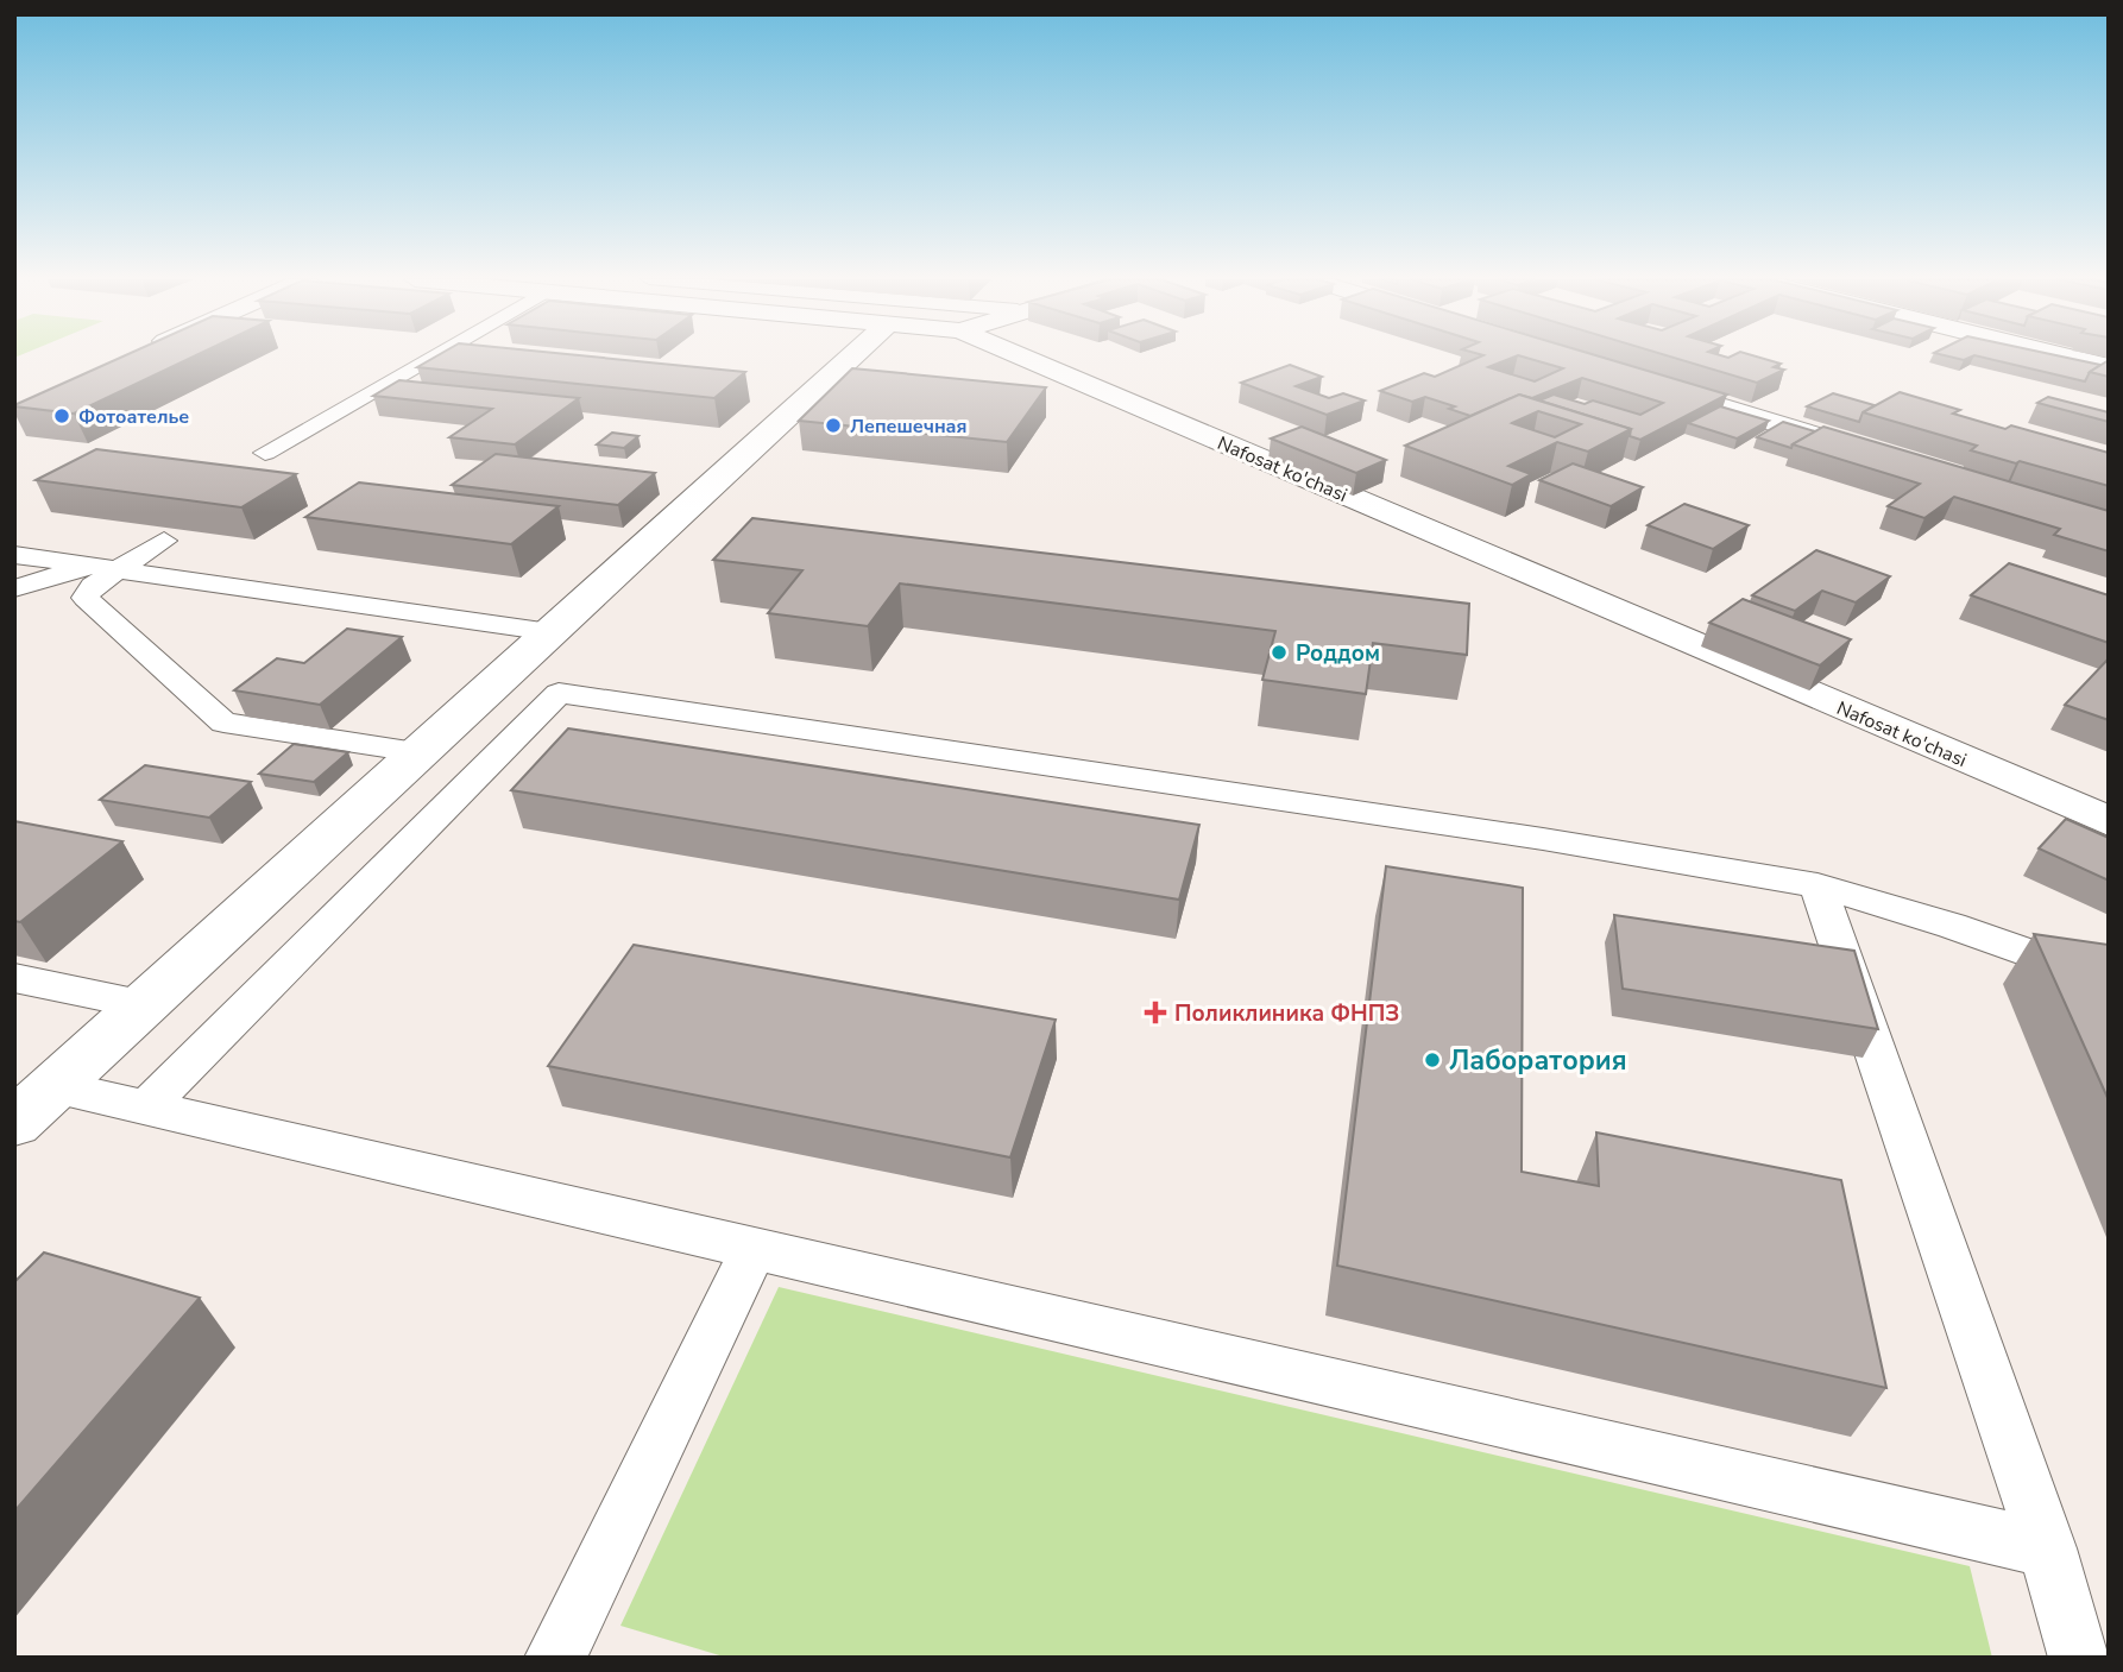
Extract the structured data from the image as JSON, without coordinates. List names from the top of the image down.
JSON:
{
  "streets": {
    "street": ["Nafosat ko'chasi"]
  },
  "places": {
    "other": [
      "Фотоателье",
      "Лепешечная",
      "Роддом",
      "Лаборатория"
    ],
    "health": ["Поликлиника ФНПЗ"]
  }
}
